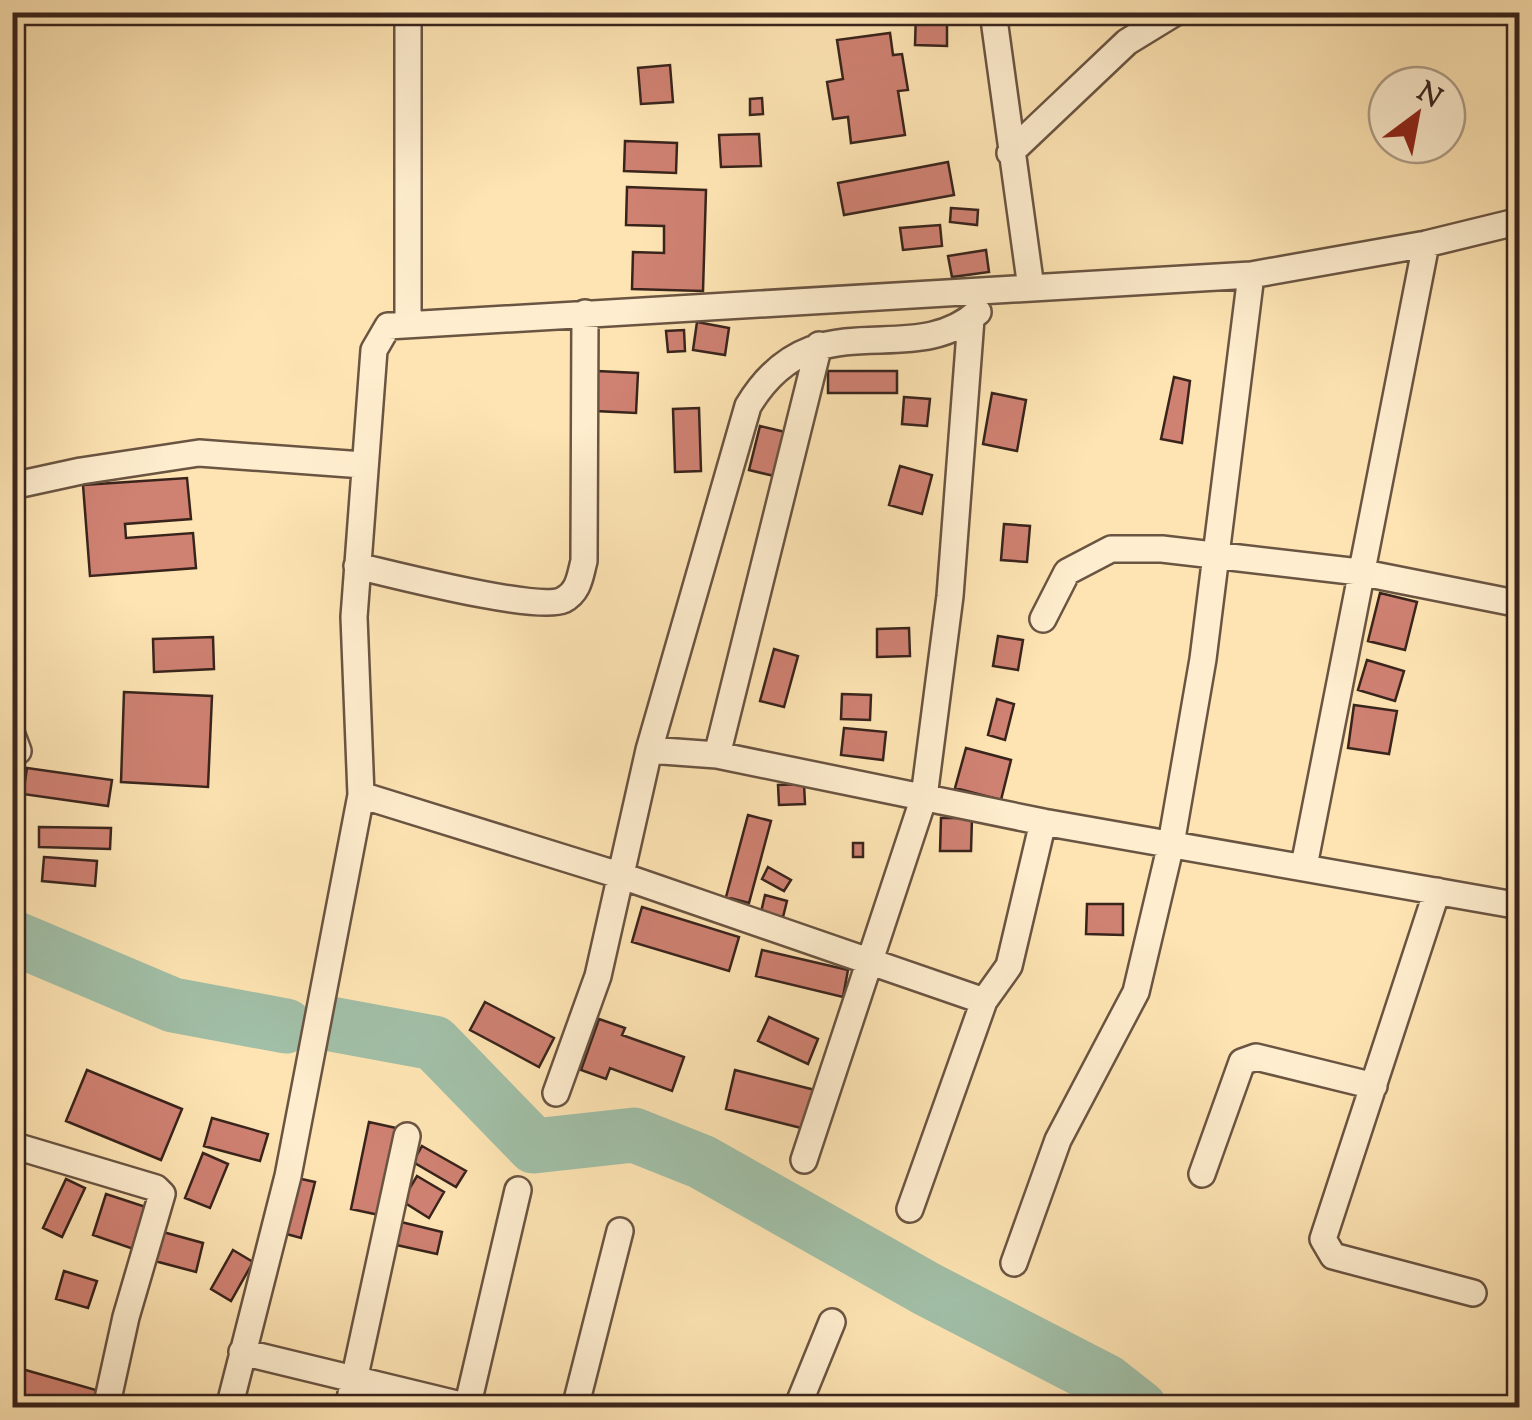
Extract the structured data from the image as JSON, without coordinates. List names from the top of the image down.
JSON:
{
  "north": "top right"
}
